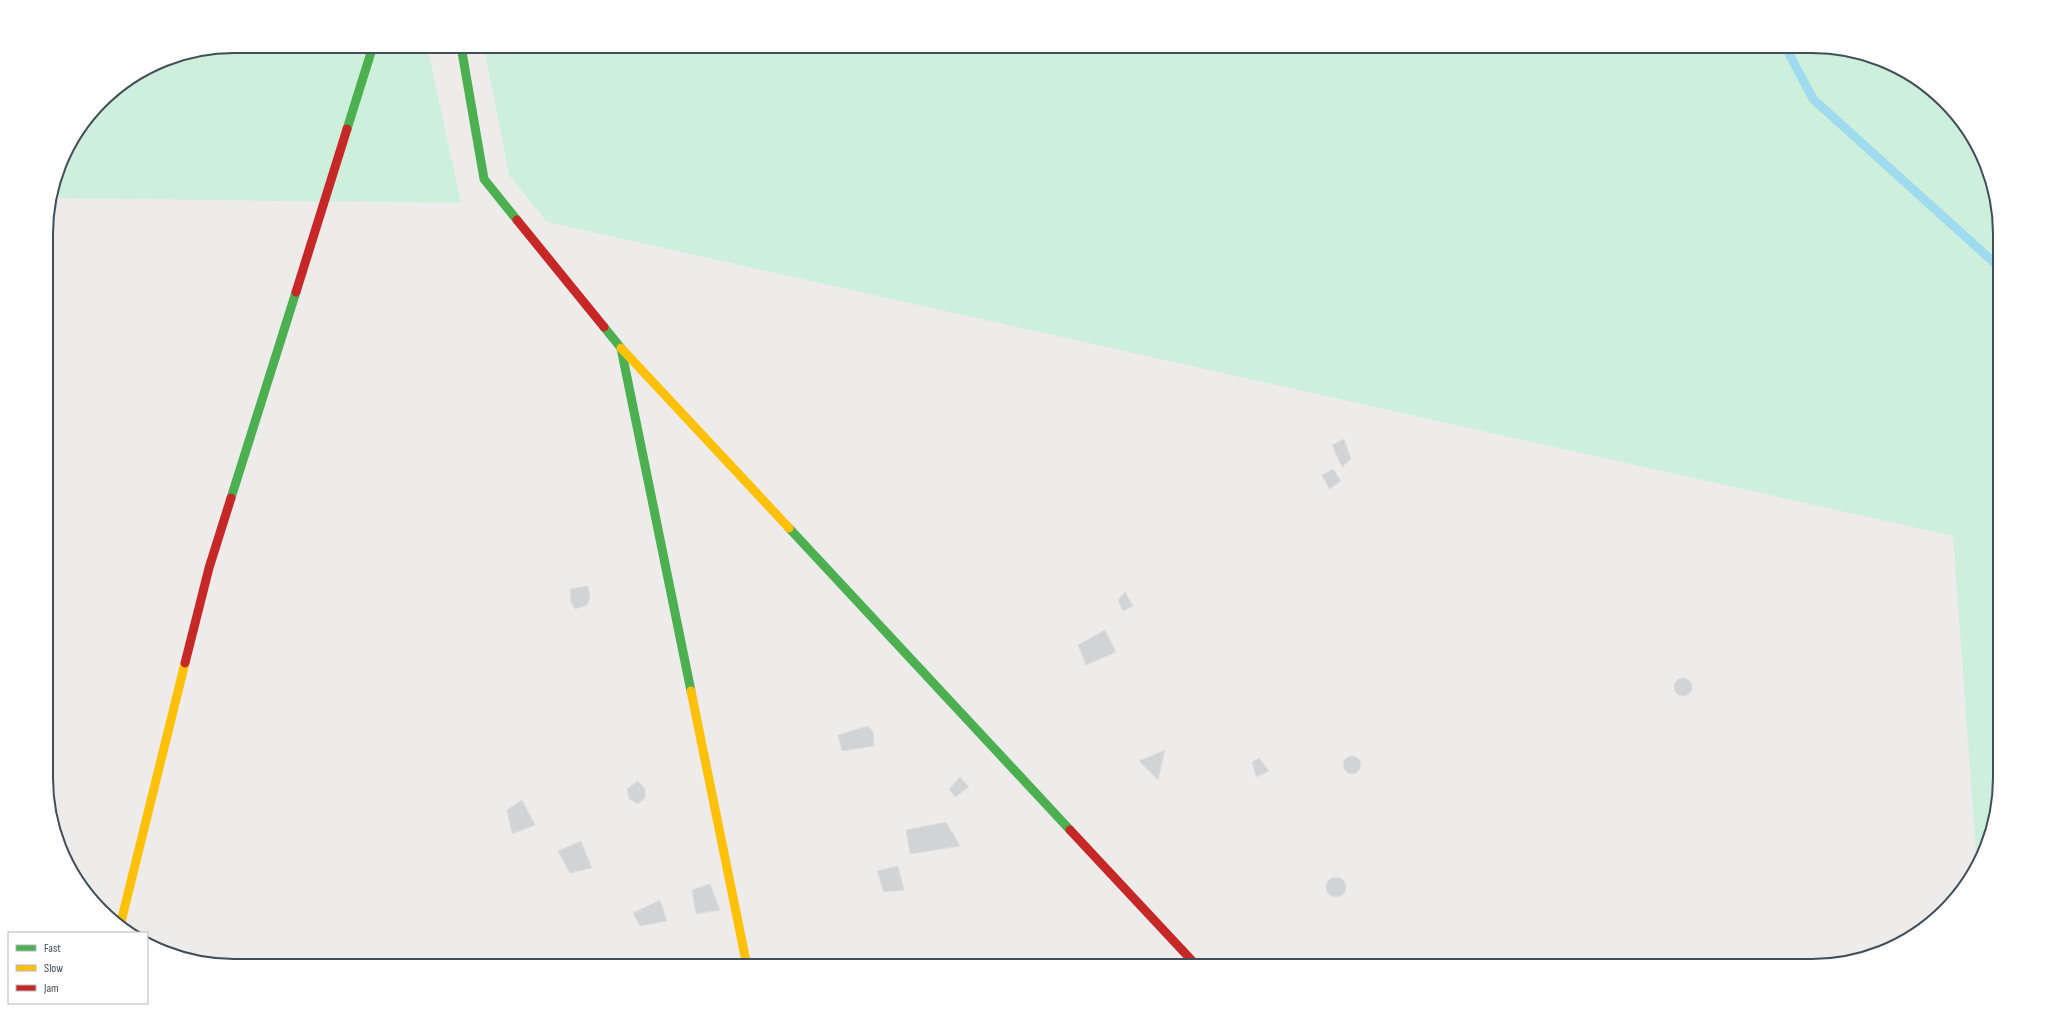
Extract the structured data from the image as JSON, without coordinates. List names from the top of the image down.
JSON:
{
  "legend": ["Fast", "Slow", "Jam"]
}
